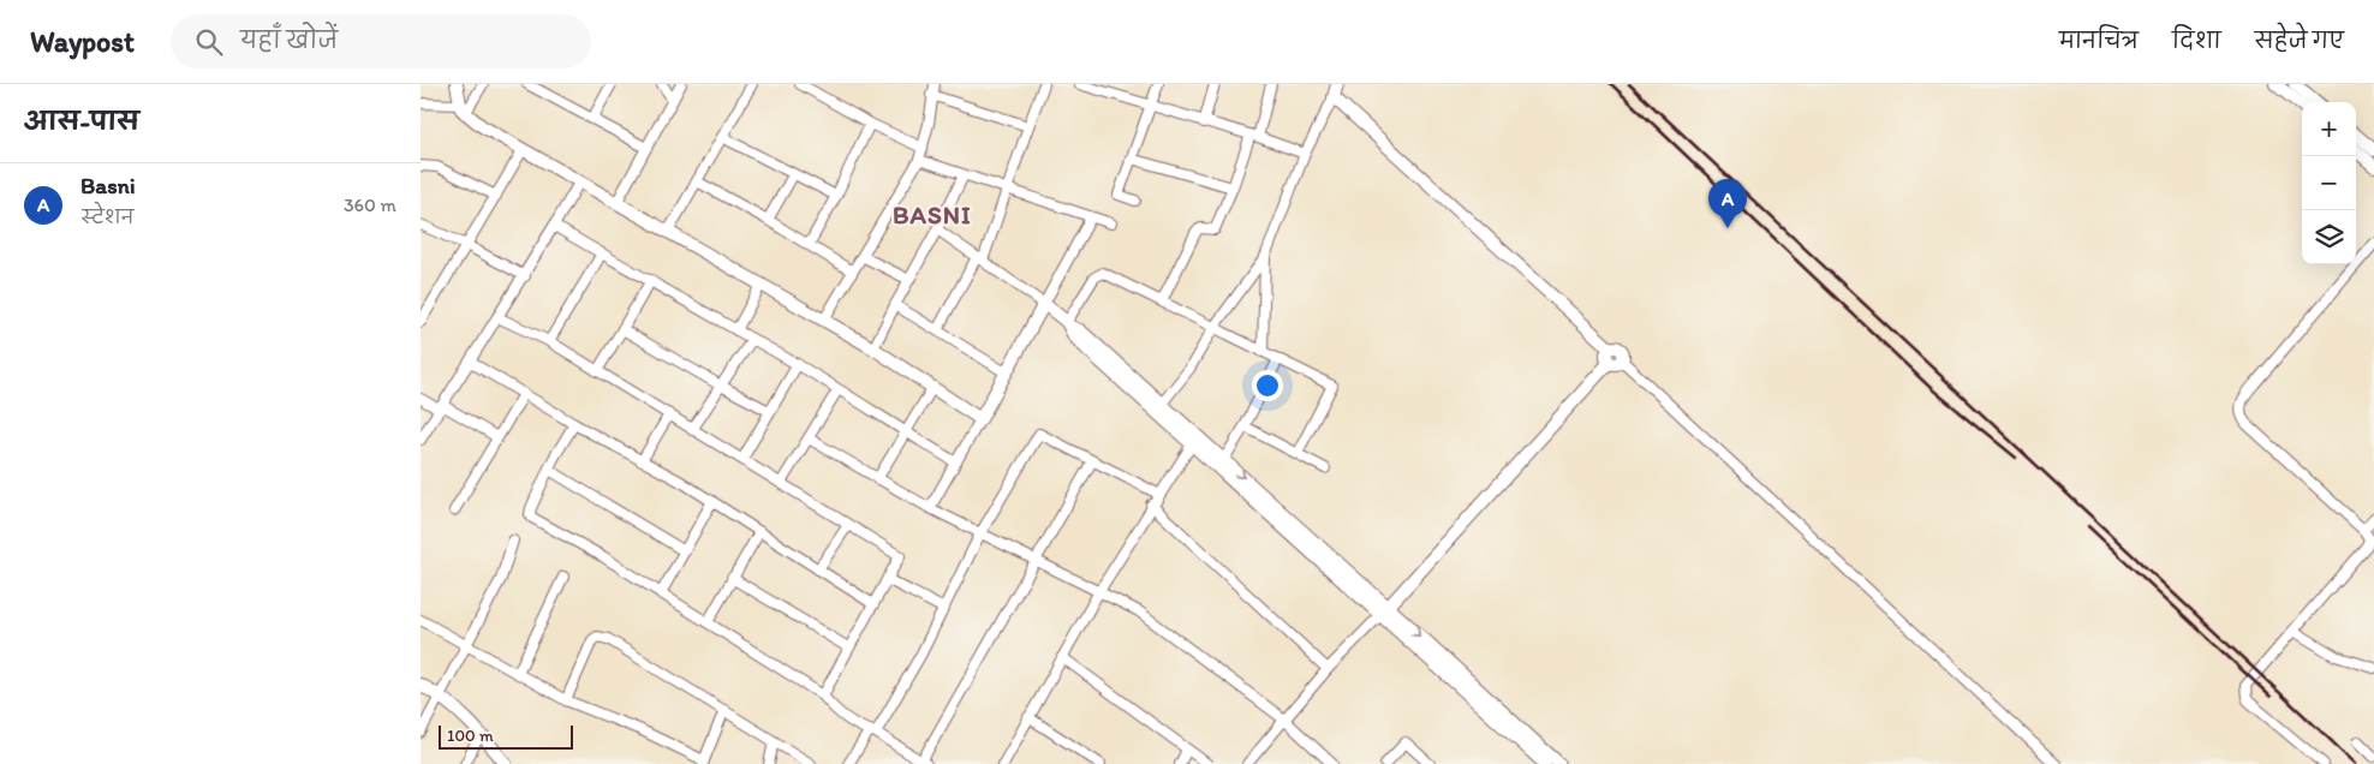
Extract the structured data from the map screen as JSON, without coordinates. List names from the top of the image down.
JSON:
{
  "districts": ["BASNI"],
  "scale_bar": "100 m",
  "page": {
    "header": "Waypost",
    "search": "यहाँ खोजें",
    "nav": ["मानचित्र", "दिशा", "सहेजे गए"],
    "heading": "आस-पास",
    "map_buttons": ["+", "−"],
    "list": [
      {
        "mark": "A",
        "name": "Basni",
        "note": "स्टेशन",
        "value": "360 m"
      }
    ],
    "pins": "A",
    "scale": "100 m"
  }
}
